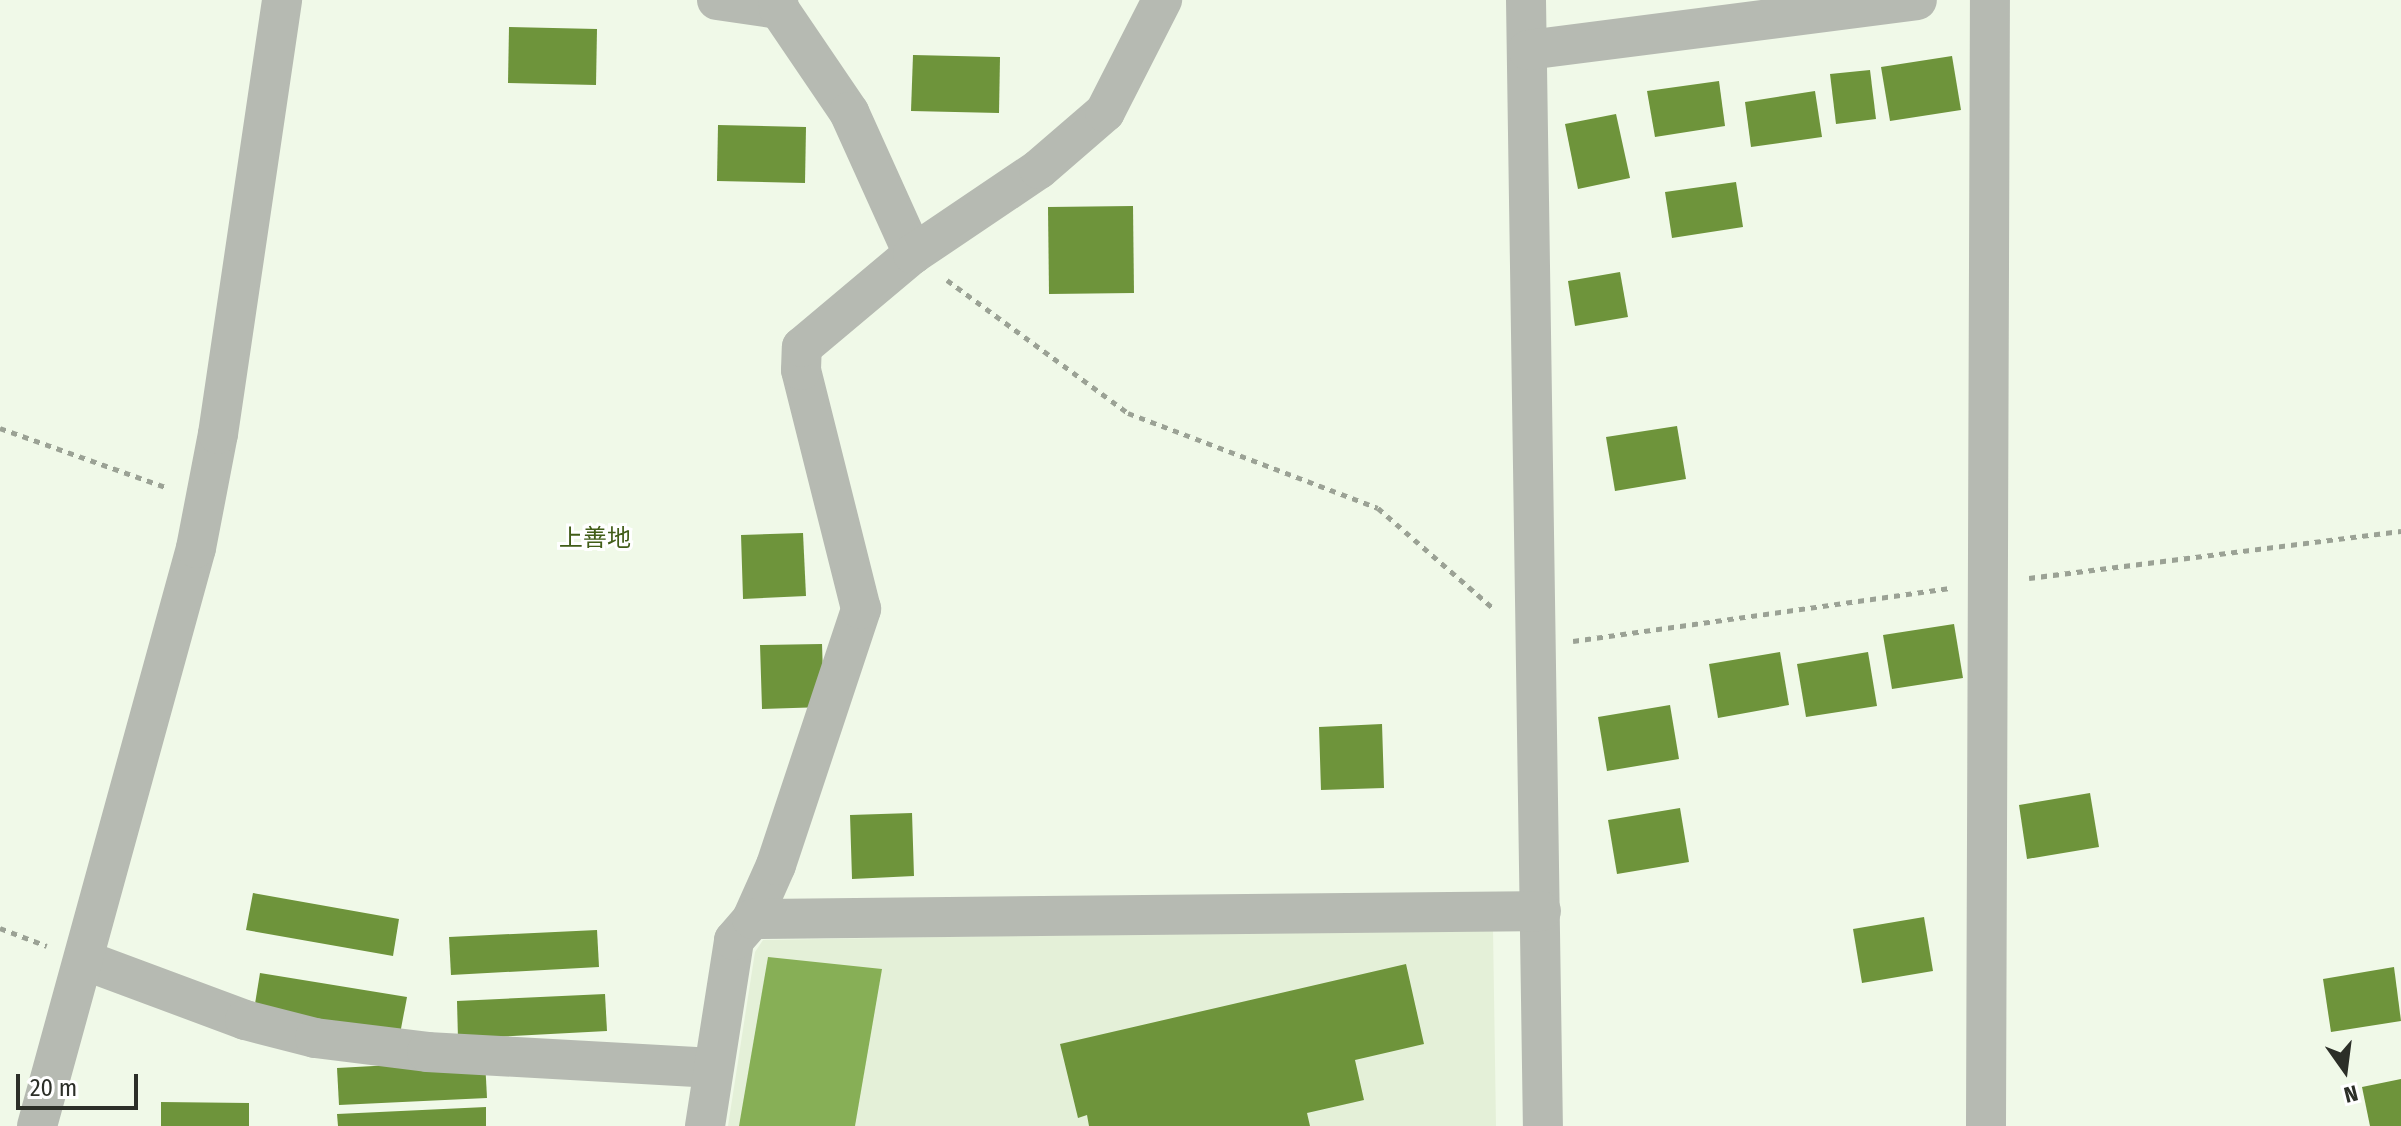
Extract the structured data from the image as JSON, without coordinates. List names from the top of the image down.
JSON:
{
  "districts": ["上善地"],
  "scale_bar": "20 m",
  "north": "bottom"
}
